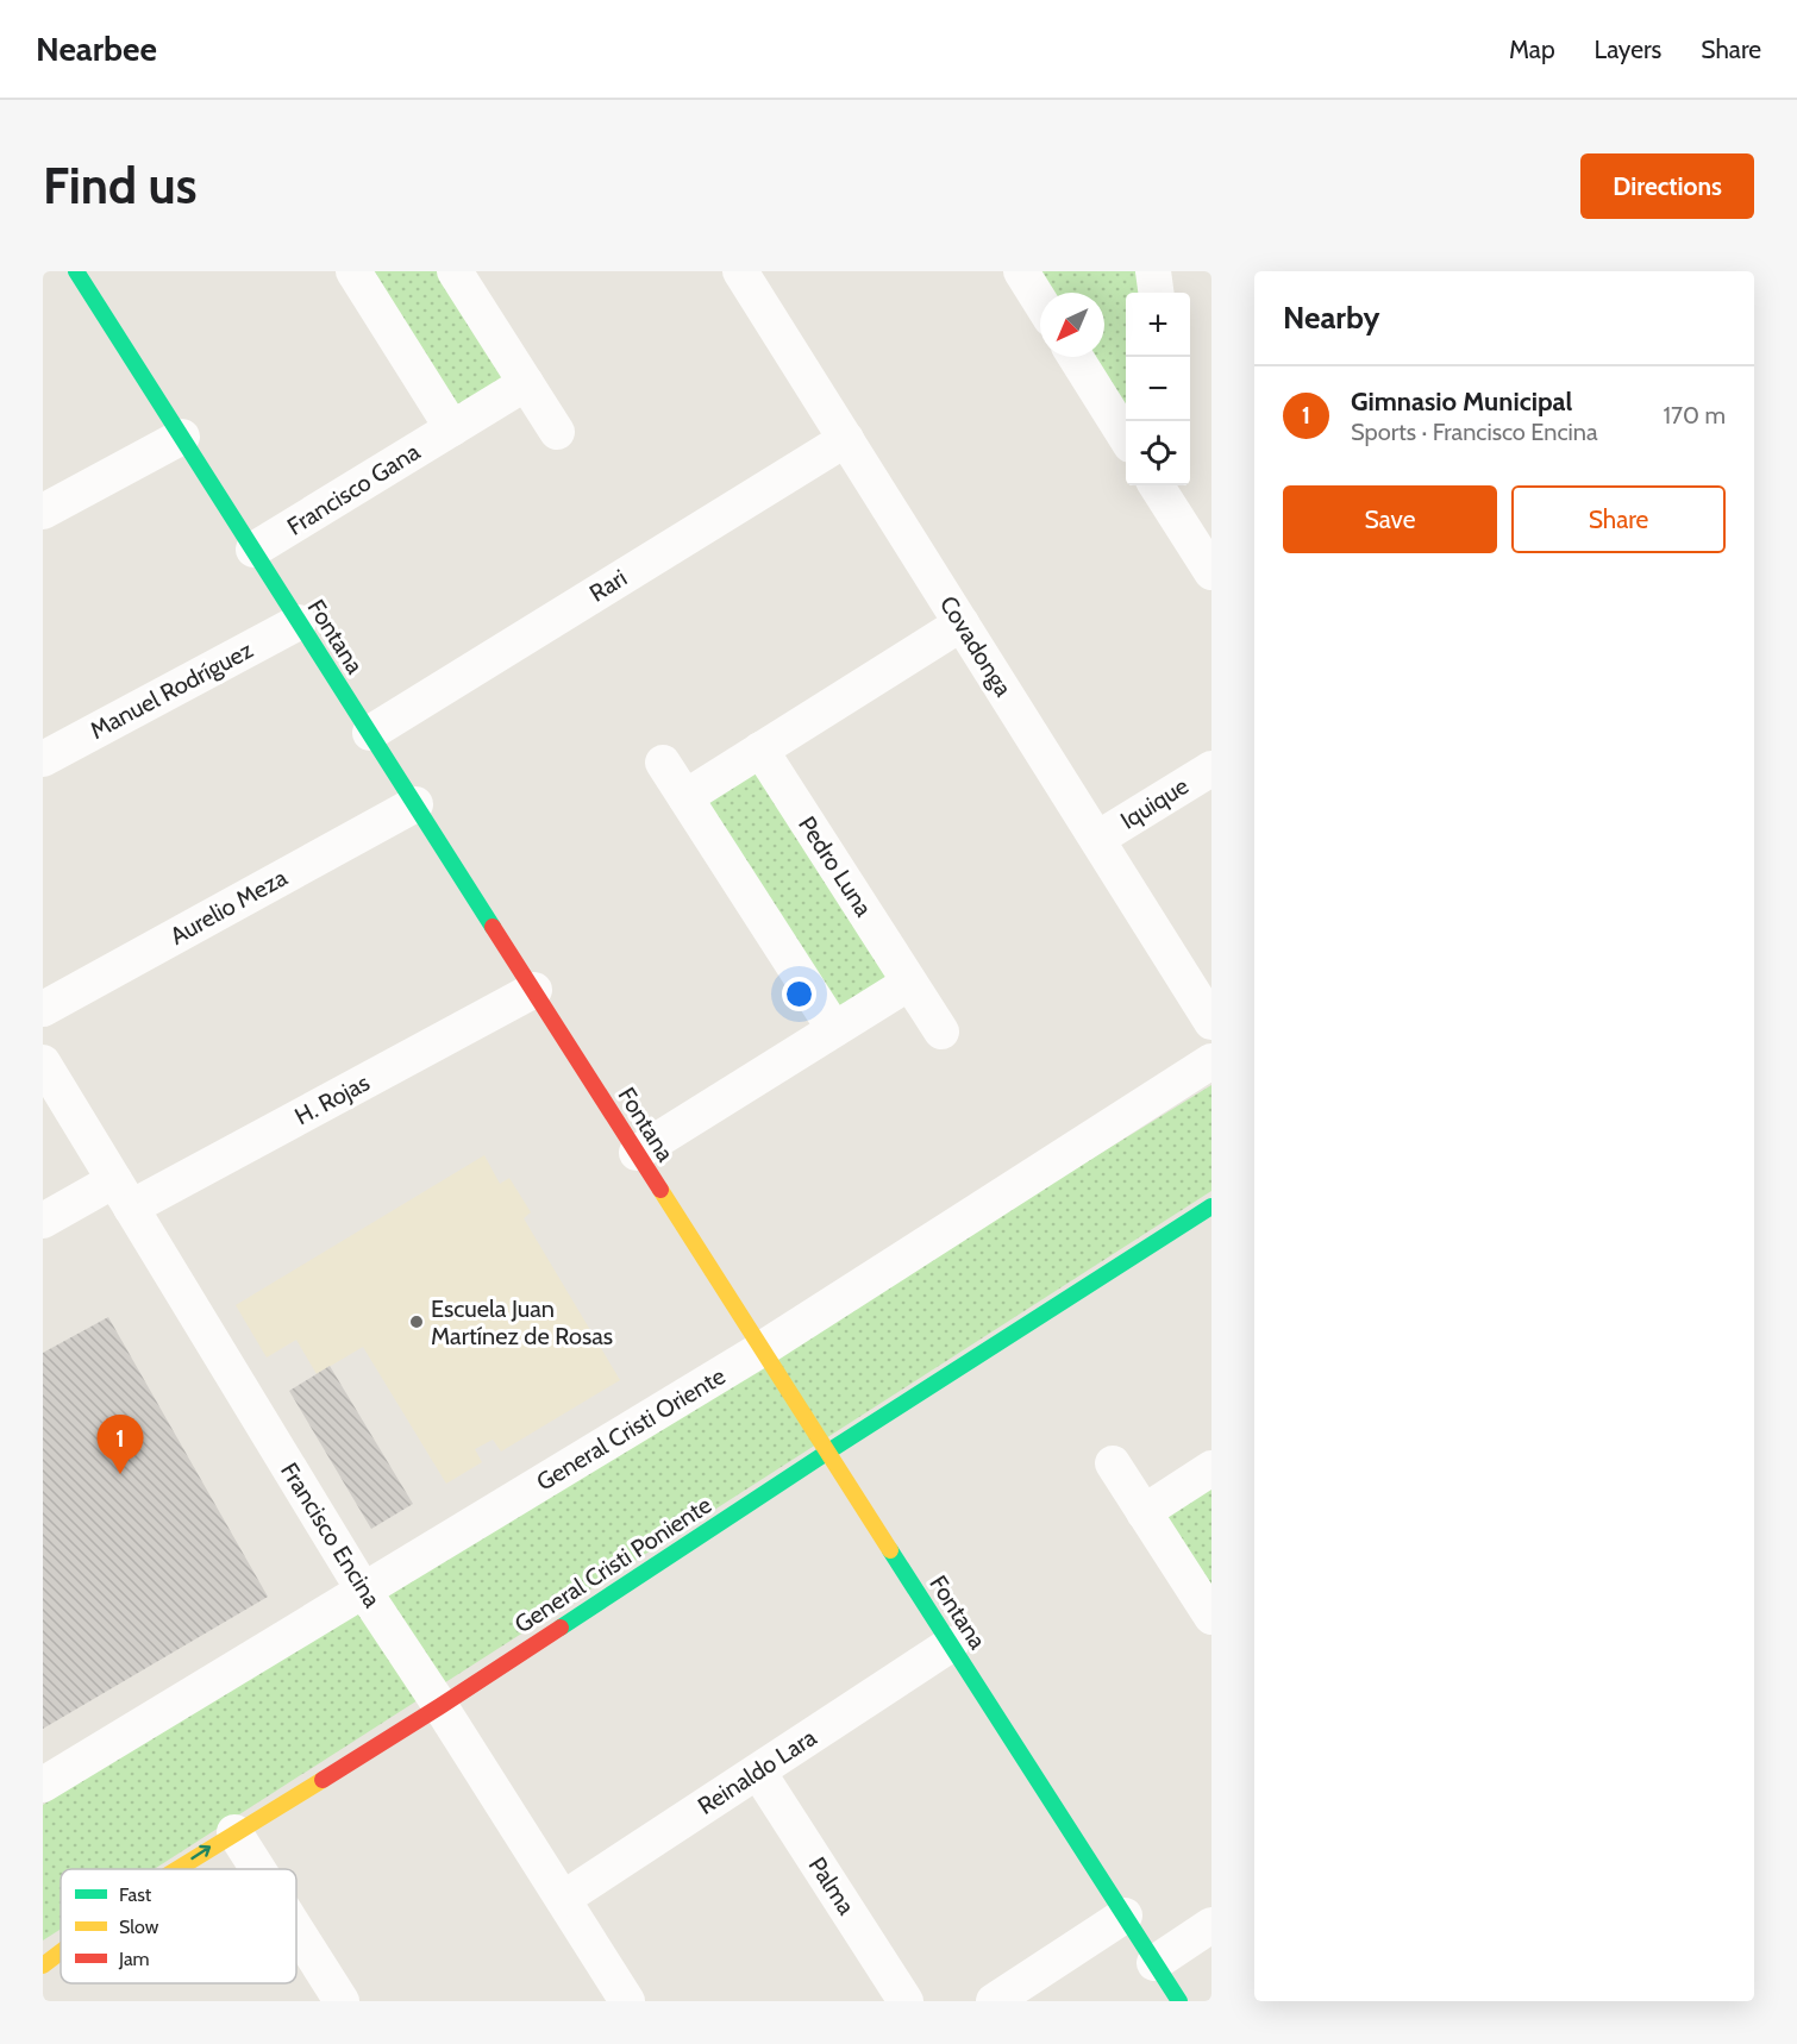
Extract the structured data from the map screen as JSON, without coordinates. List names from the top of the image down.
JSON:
{
  "streets": {
    "street": [
      "Francisco Gana",
      "Rari",
      "Fontana",
      "Covadonga",
      "Manuel Rodríguez",
      "Iquique",
      "Pedro Luna",
      "Aurelio Meza",
      "H. Rojas",
      "General Cristi Oriente",
      "Francisco Encina",
      "General Cristi Poniente",
      "Reinaldo Lara",
      "Palma"
    ]
  },
  "crossings": [
    ["Francisco Gana", "Fontana"],
    ["Rari", "Fontana"],
    ["Rari", "Covadonga"],
    ["Fontana", "Manuel Rodríguez"],
    ["Fontana", "Aurelio Meza"],
    ["Fontana", "H. Rojas"],
    ["Fontana", "General Cristi Oriente"],
    ["Fontana", "General Cristi Poniente"],
    ["Fontana", "Reinaldo Lara"],
    ["Covadonga", "Iquique"],
    ["H. Rojas", "Francisco Encina"],
    ["General Cristi Oriente", "Francisco Encina"],
    ["Francisco Encina", "General Cristi Poniente"],
    ["Francisco Encina", "Reinaldo Lara"],
    ["Reinaldo Lara", "Palma"]
  ],
  "places": ["Escuela Juan Martínez de Rosas"],
  "legend": ["Fast", "Slow", "Jam"],
  "north": "bottom left",
  "page": {
    "header": "Nearbee",
    "nav": ["Map", "Layers", "Share"],
    "buttons": [
      "Directions",
      ["Save", "Share"]
    ],
    "title": "Find us",
    "heading": "Nearby",
    "map_buttons": ["+", "−"],
    "list": [
      {
        "mark": "1",
        "name": "Gimnasio Municipal",
        "note": "Sports · Francisco Encina",
        "value": "170 m"
      }
    ],
    "pins": "1"
  }
}
